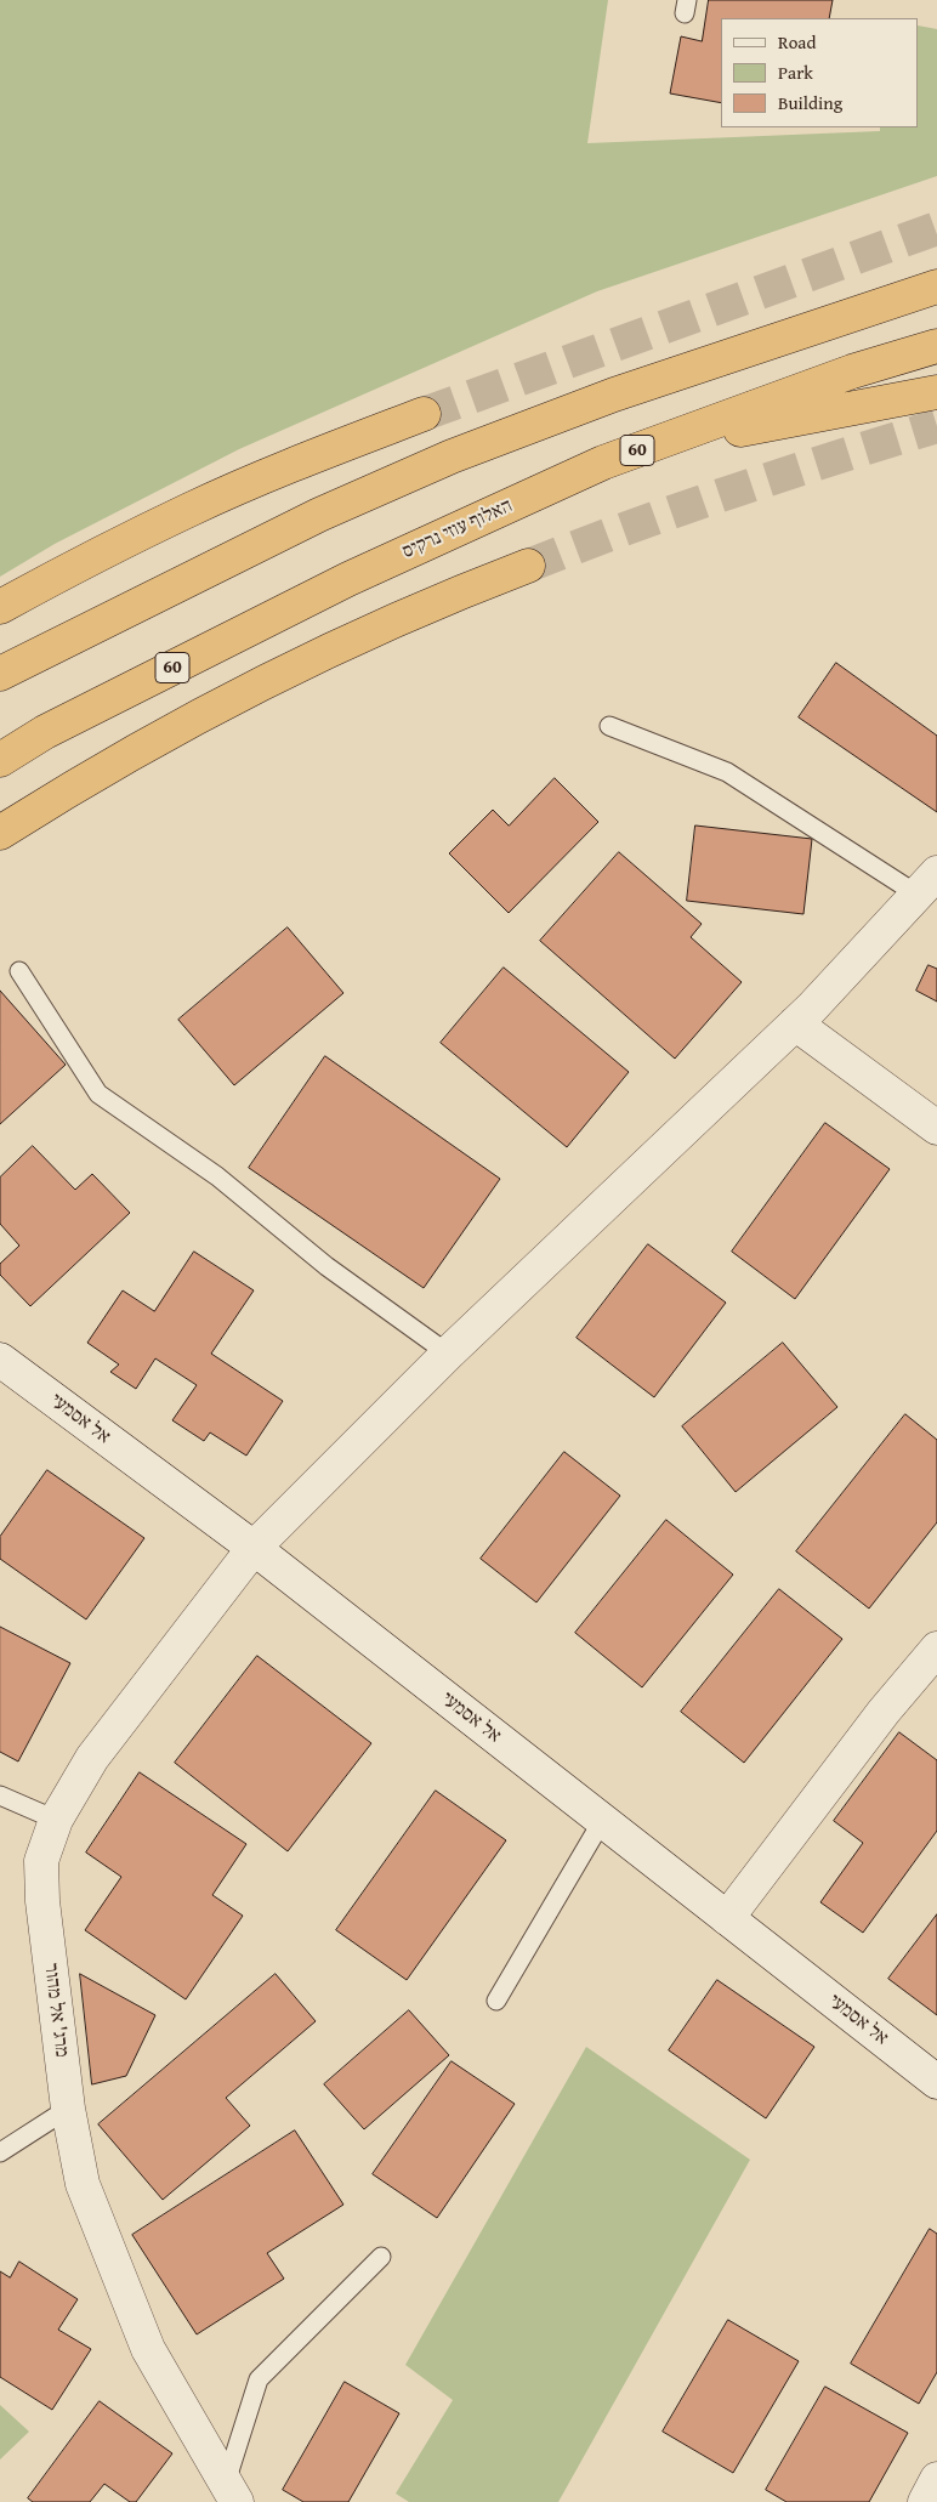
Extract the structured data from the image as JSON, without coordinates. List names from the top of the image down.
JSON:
{
  "streets": {
    "highway": ["60", "האלוף עוזי נרקיס"],
    "street": ["אל אסמעי", "מרג' אל מהור"]
  },
  "crossings": [
    ["אל אסמעי", "מרג' אל מהור"]
  ],
  "legend": ["Road", "Park", "Building"]
}
